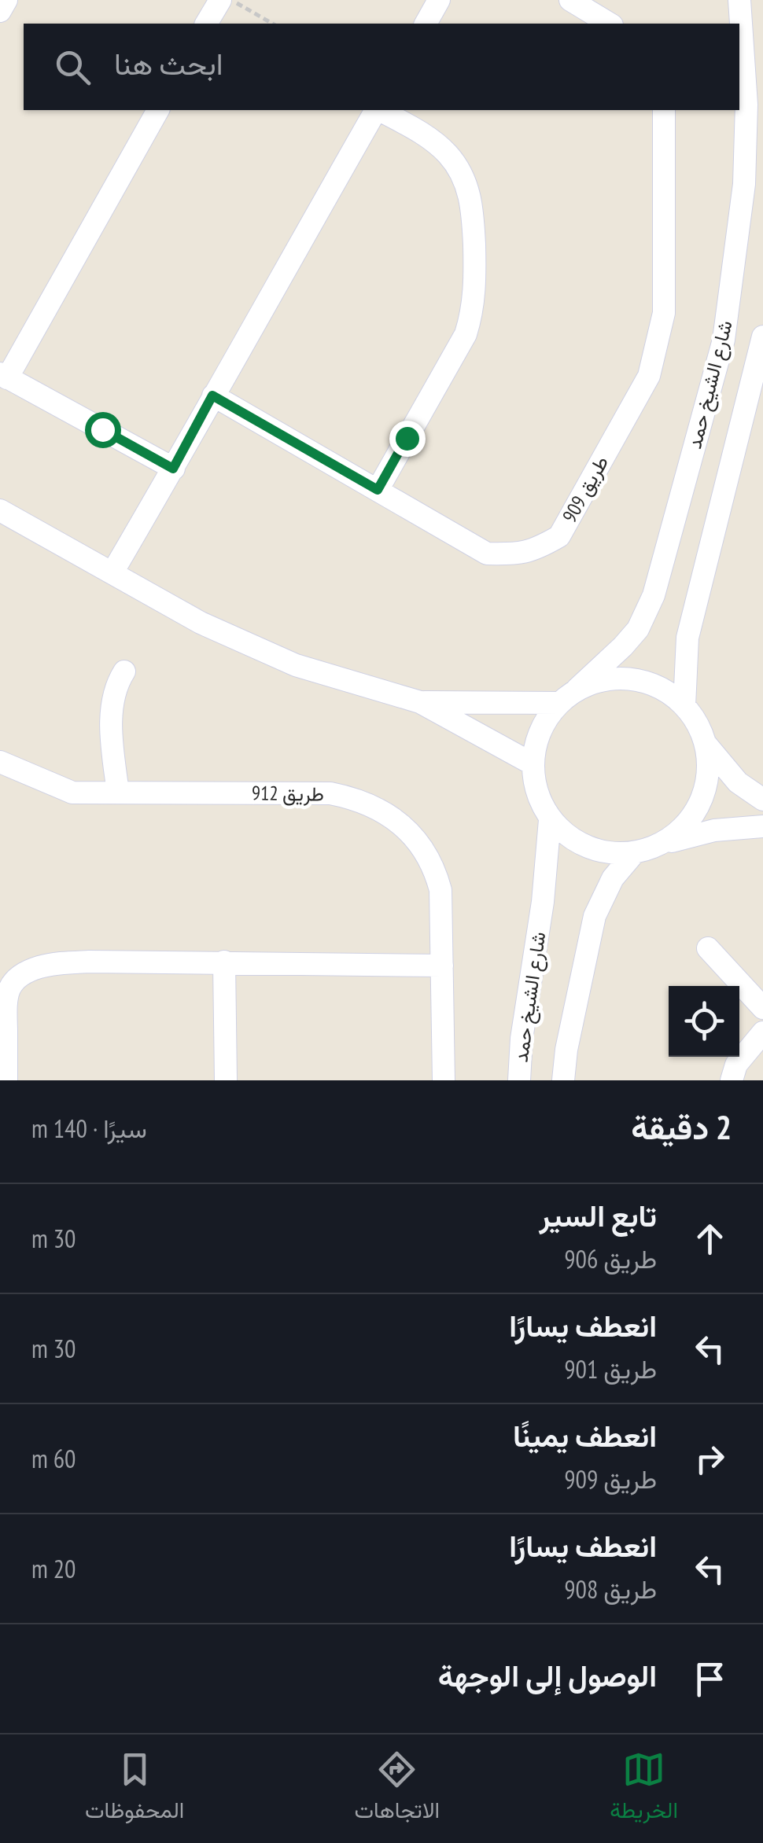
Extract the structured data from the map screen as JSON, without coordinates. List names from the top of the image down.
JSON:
{
  "streets": {
    "street": ["شارع الشيخ حمد", "طريق 909", "طريق 912"]
  },
  "page": {
    "search": "ابحث هنا",
    "heading": ["2 دقيقة", "سيرًا · 140 m"],
    "list": [
      ["تابع السير", "طريق 906", "30 m"],
      ["انعطف يسارًا", "طريق 901", "30 m"],
      ["انعطف يمينًا", "طريق 909", "60 m"],
      ["انعطف يسارًا", "طريق 908", "20 m"],
      "الوصول إلى الوجهة"
    ],
    "nav": ["الخريطة", "الاتجاهات", "المحفوظات"]
  }
}
